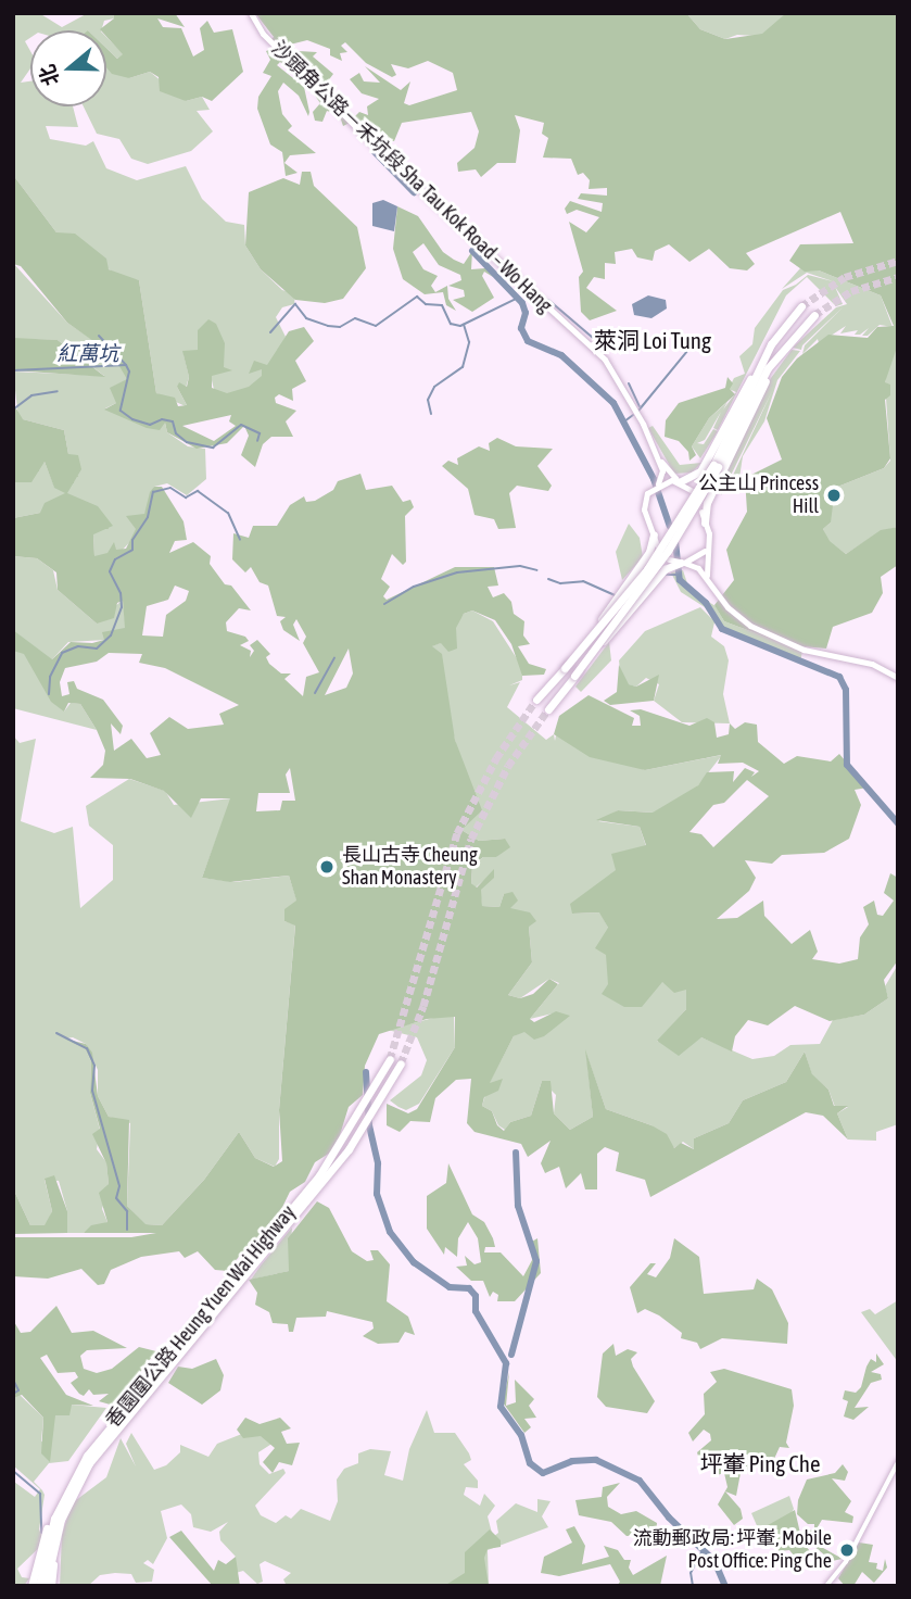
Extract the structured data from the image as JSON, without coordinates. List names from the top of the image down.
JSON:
{
  "streets": {
    "highway": ["香園圍公路 Heung Yuen Wai Highway"],
    "main road": ["沙頭角公路－禾坑段 Sha Tau Kok Road – Wo Hang"]
  },
  "districts": ["萊洞 Loi Tung", "坪輋 Ping Che"],
  "water": ["紅萬坑"],
  "places": ["公主山 Princess Hill", "長山古寺 Cheung Shan Monastery", "流動郵政局: 坪輋, Mobile Post Office: Ping Che"],
  "north": "left"
}
